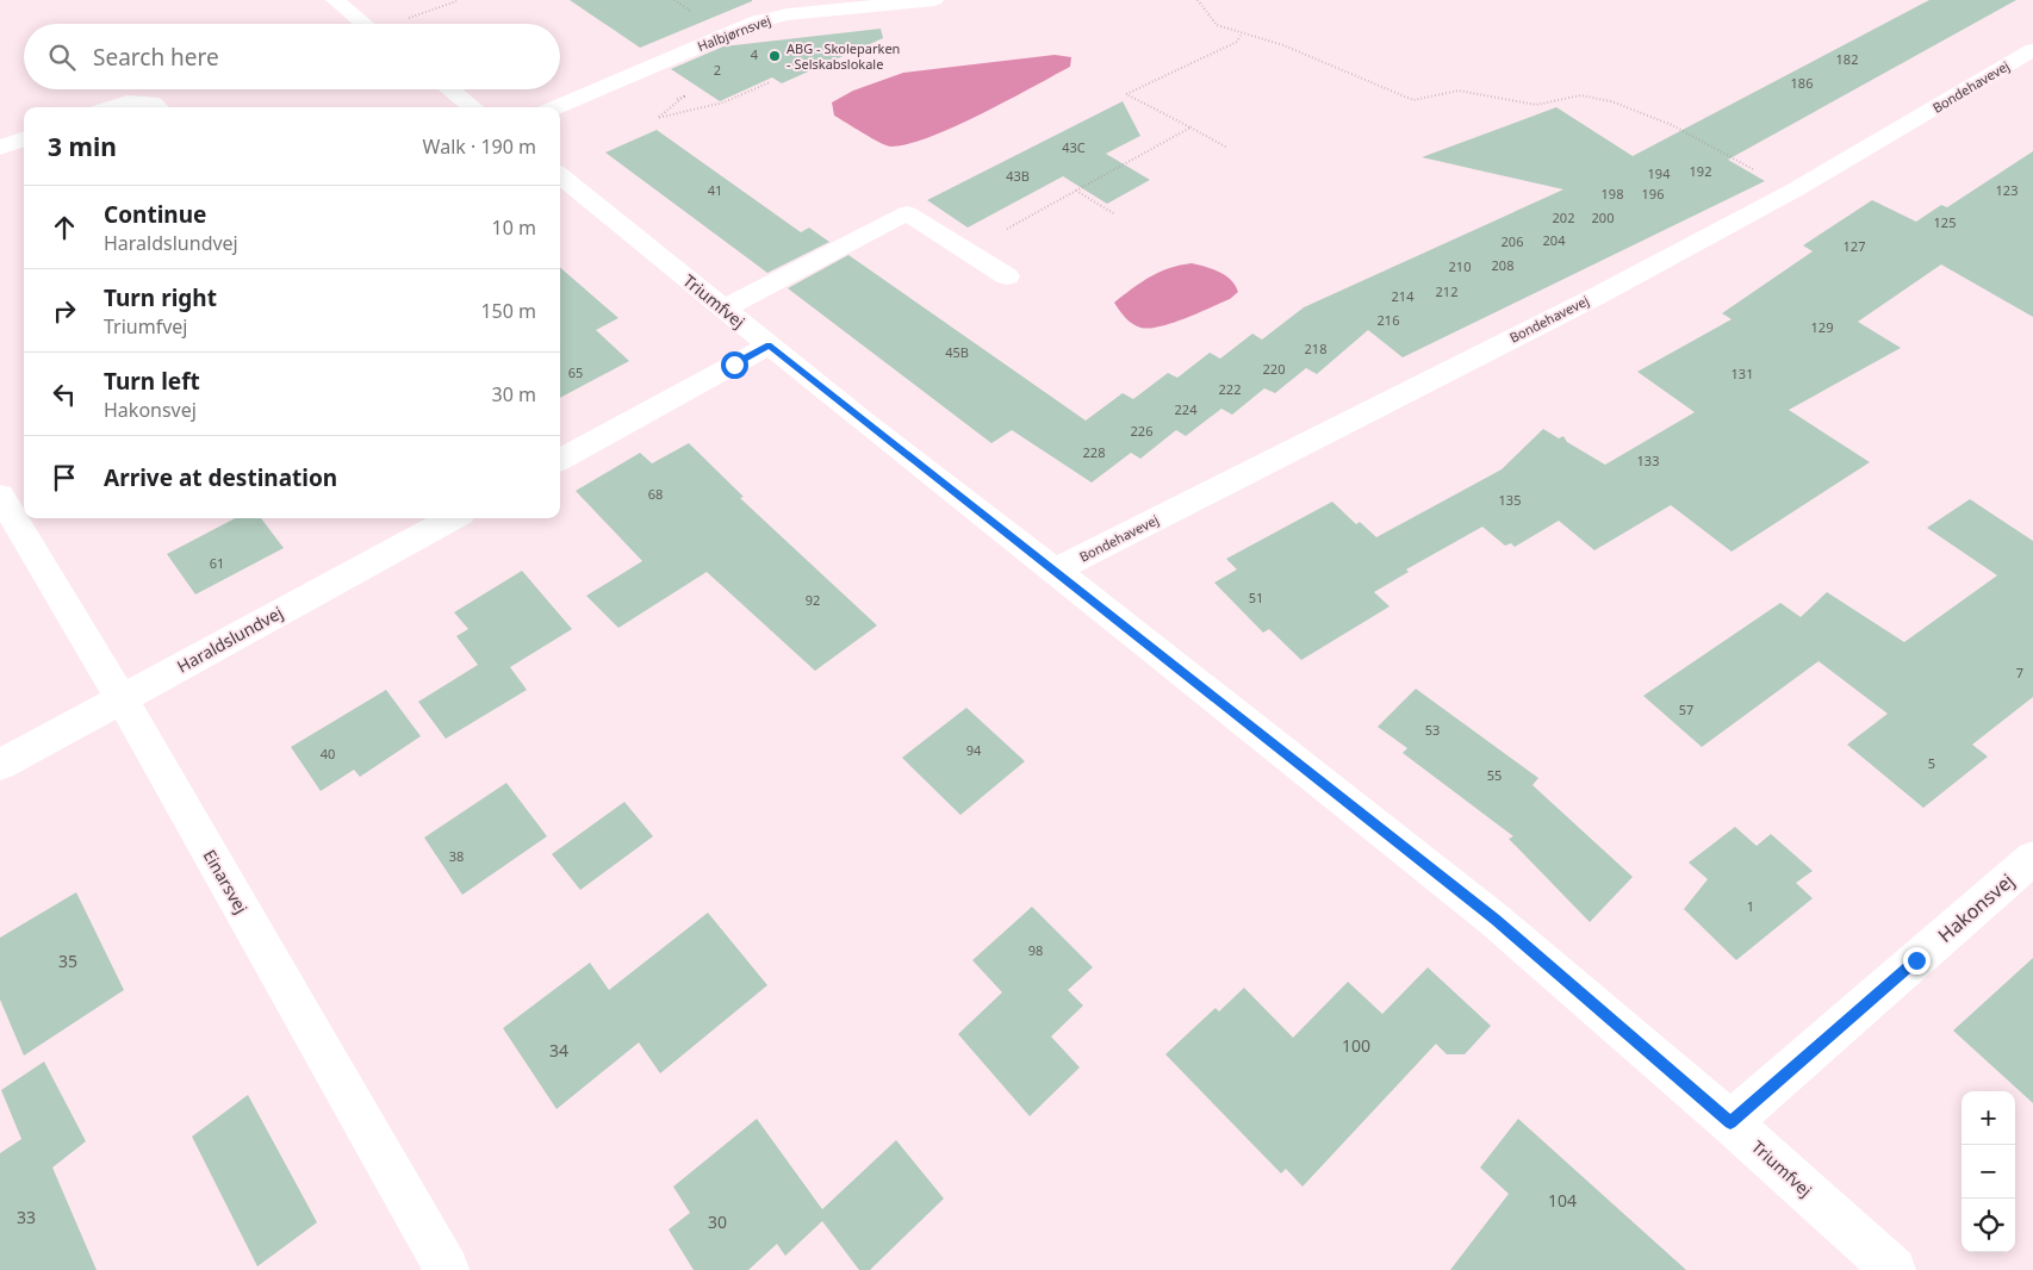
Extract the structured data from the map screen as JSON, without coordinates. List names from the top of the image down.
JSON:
{
  "streets": {
    "street": [
      "Halbjørnsvej",
      "Bondehavevej",
      "Triumfvej",
      "Haraldslundvej",
      "Einarsvej",
      "Hakonsvej"
    ]
  },
  "crossings": [
    ["Bondehavevej", "Triumfvej"],
    ["Triumfvej", "Hakonsvej"],
    ["Haraldslundvej", "Einarsvej"]
  ],
  "places": ["ABG - Skoleparken - Selskabslokale"],
  "house_numbers": [
    "4",
    "182",
    "2",
    "186",
    "43C",
    "192",
    "194",
    "43B",
    "41",
    "123",
    "198",
    "196",
    "202",
    "200",
    "125",
    "204",
    "206",
    "127",
    "208",
    "210",
    "212",
    "214",
    "216",
    "129",
    "218",
    "45B",
    "220",
    "65",
    "131",
    "222",
    "224",
    "226",
    "228",
    "133",
    "68",
    "135",
    "61",
    "51",
    "92",
    "7",
    "57",
    "53",
    "94",
    "40",
    "5",
    "55",
    "38",
    "1",
    "98",
    "35",
    "100",
    "34",
    "104",
    "33",
    "30"
  ],
  "page": {
    "search": "Search here",
    "heading": ["3 min", "Walk · 190 m"],
    "list": [
      ["Continue", "Haraldslundvej", "10 m"],
      ["Turn right", "Triumfvej", "150 m"],
      ["Turn left", "Hakonsvej", "30 m"],
      "Arrive at destination"
    ],
    "map_buttons": ["+", "−"]
  }
}
